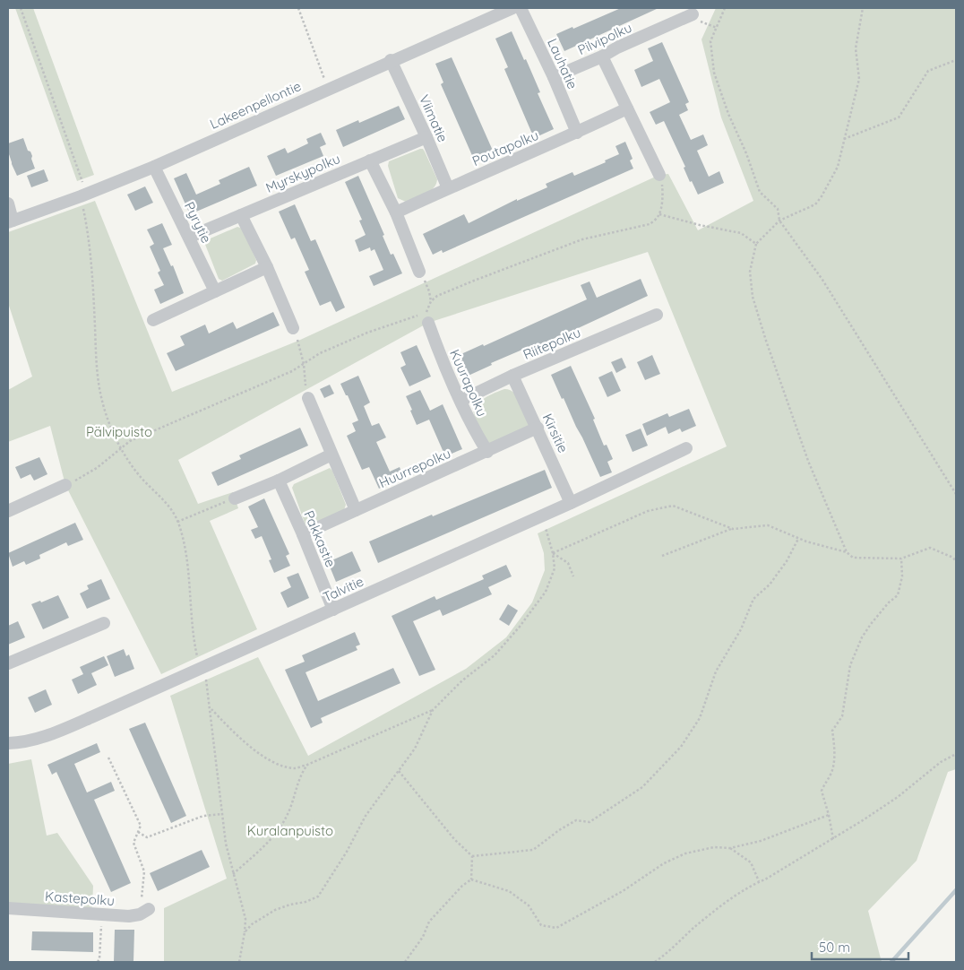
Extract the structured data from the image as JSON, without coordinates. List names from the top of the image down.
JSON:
{
  "streets": {
    "street": [
      "Pilvipolku",
      "Lauhatie",
      "Lakeenpellontie",
      "Viimatie",
      "Poutapolku",
      "Myrskypolku",
      "Pyrytie",
      "Riitepolku",
      "Kuurapolku",
      "Kirsitie",
      "Huurrepolku",
      "Pakkastie",
      "Talvitie",
      "Kastepolku"
    ]
  },
  "crossings": [
    ["Pilvipolku", "Lauhatie"],
    ["Lauhatie", "Poutapolku"],
    ["Lakeenpellontie", "Viimatie"],
    ["Lakeenpellontie", "Pyrytie"],
    ["Viimatie", "Poutapolku"],
    ["Viimatie", "Myrskypolku"],
    ["Myrskypolku", "Pyrytie"],
    ["Riitepolku", "Kuurapolku"],
    ["Riitepolku", "Kirsitie"],
    ["Kuurapolku", "Huurrepolku"],
    ["Kirsitie", "Huurrepolku"],
    ["Kirsitie", "Talvitie"],
    ["Huurrepolku", "Pakkastie"],
    ["Pakkastie", "Talvitie"]
  ],
  "parks": ["Pälvipuisto", "Kuralanpuisto"],
  "scale_bar": "50 m"
}
